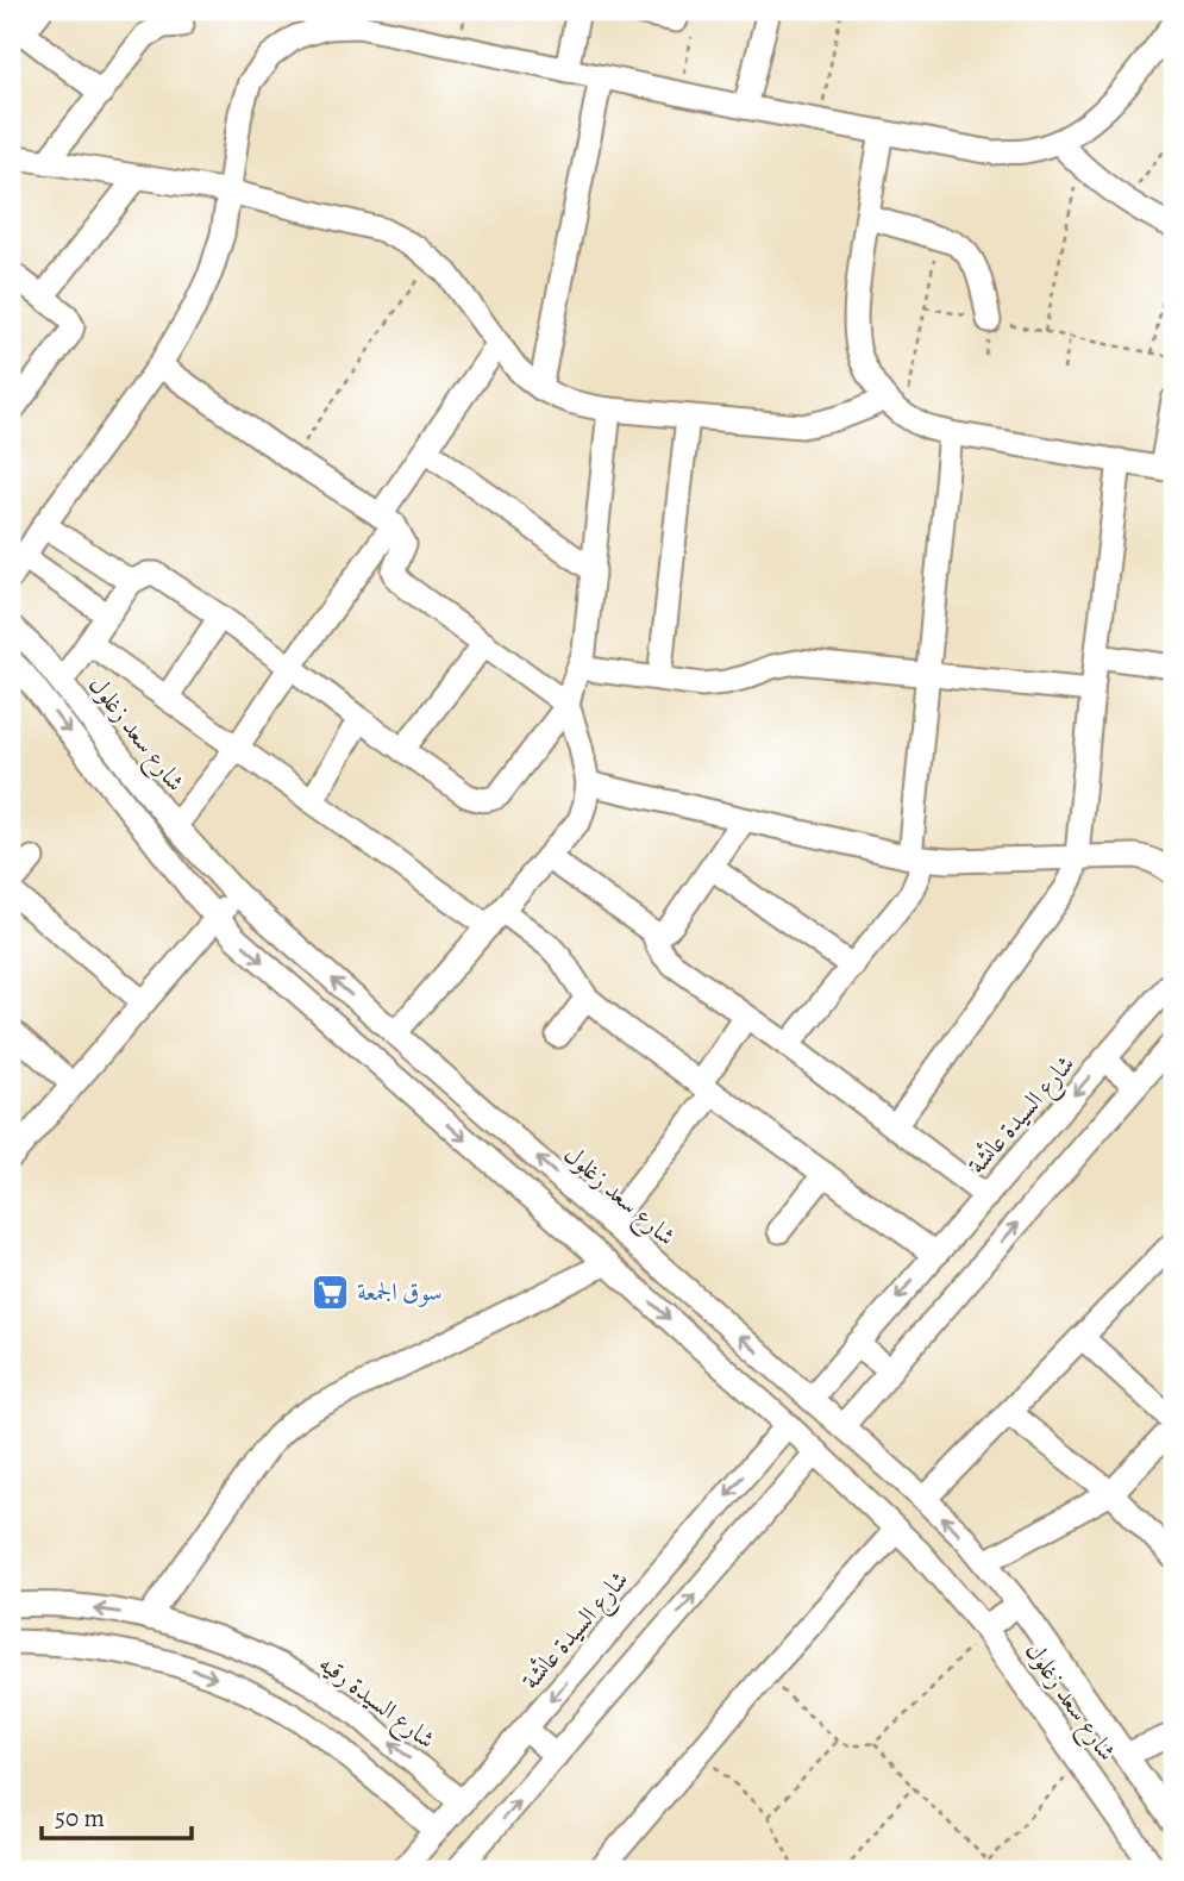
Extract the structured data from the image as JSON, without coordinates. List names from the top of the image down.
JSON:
{
  "streets": {
    "street": ["شارع سعد زغلول", "شارع السيدة عائشة", "شارع السيدة رقيه"]
  },
  "crossings": [
    ["شارع سعد زغلول", "شارع السيدة عائشة"],
    ["شارع السيدة عائشة", "شارع السيدة رقيه"]
  ],
  "places": {
    "supermarket": ["سوق الجمعة"]
  },
  "scale_bar": "50 m"
}
